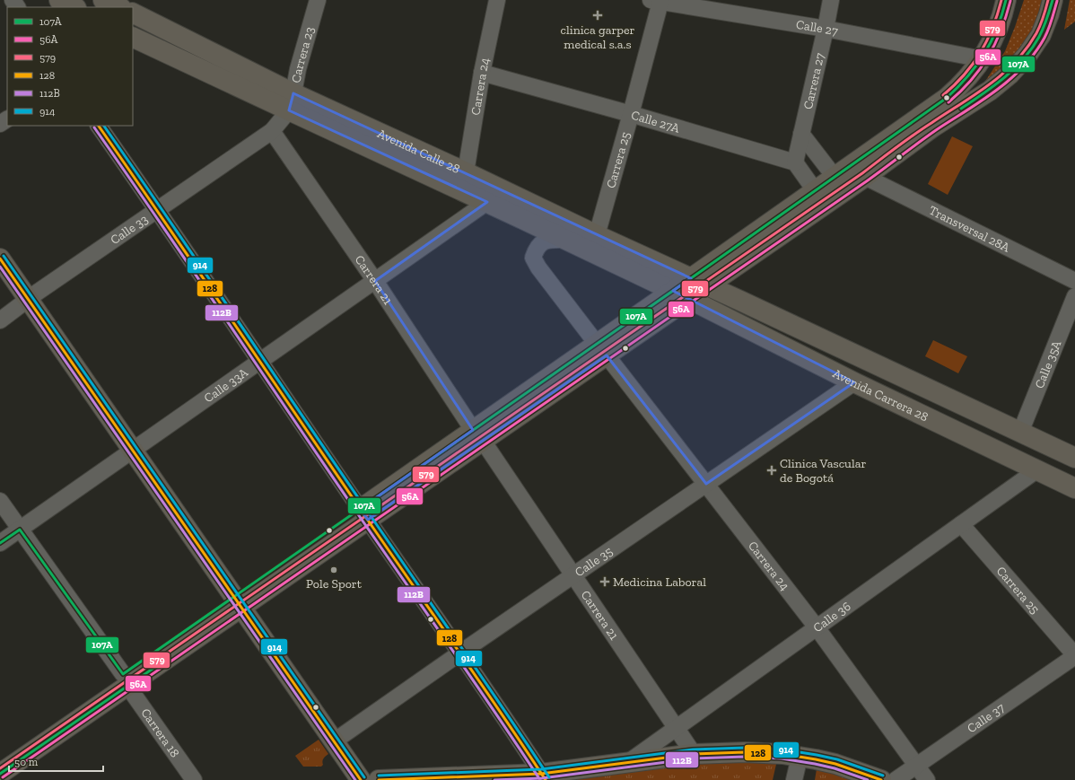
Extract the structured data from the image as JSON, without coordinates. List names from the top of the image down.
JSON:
{
  "streets": {
    "main road": ["Avenida Calle 28", "Avenida Carrera 28"],
    "street": [
      "Calle 27",
      "Carrera 23",
      "Carrera 27",
      "Carrera 24",
      "Calle 27A",
      "Carrera 25",
      "Transversal 28A",
      "Calle 33",
      "Carrera 21",
      "Calle 35A",
      "Calle 33A",
      "Calle 35",
      "Calle 36",
      "Calle 37",
      "Carrera 18"
    ]
  },
  "crossings": [
    ["Calle 27", "Carrera 27"],
    ["Calle 27", "Carrera 25"],
    ["Carrera 23", "Avenida Calle 28"],
    ["Carrera 23", "Calle 33"],
    ["Carrera 27", "Calle 27A"],
    ["Carrera 24", "Calle 27A"],
    ["Carrera 24", "Avenida Calle 28"],
    ["Carrera 24", "Calle 35"],
    ["Carrera 24", "Calle 36"],
    ["Carrera 24", "Calle 37"],
    ["Calle 27A", "Carrera 25"],
    ["Avenida Calle 28", "Carrera 25"],
    ["Avenida Calle 28", "Calle 33"],
    ["Avenida Calle 28", "Calle 33A"],
    ["Avenida Calle 28", "Avenida Carrera 28"],
    ["Carrera 25", "Calle 36"],
    ["Carrera 25", "Calle 37"],
    ["Calle 33", "Carrera 21"],
    ["Carrera 21", "Calle 33A"],
    ["Carrera 21", "Calle 35"],
    ["Carrera 21", "Calle 36"],
    ["Calle 35A", "Avenida Carrera 28"],
    ["Calle 33A", "Carrera 18"],
    ["Avenida Carrera 28", "Calle 35"],
    ["Avenida Carrera 28", "Calle 36"]
  ],
  "places": {
    "health": ["clinica garper medical s.a.s", "Clinica Vascular de Bogotá", "Medicina Laboral"],
    "other": ["Pole Sport"]
  },
  "lines": [
    "transit line 107A",
    "transit line 579",
    "transit line 56A",
    "transit line 128",
    "transit line 914",
    "transit line 112B"
  ],
  "legend": [
    "107A",
    "56A",
    "579",
    "128",
    "112B",
    "914"
  ],
  "scale_bar": "50 m"
}
